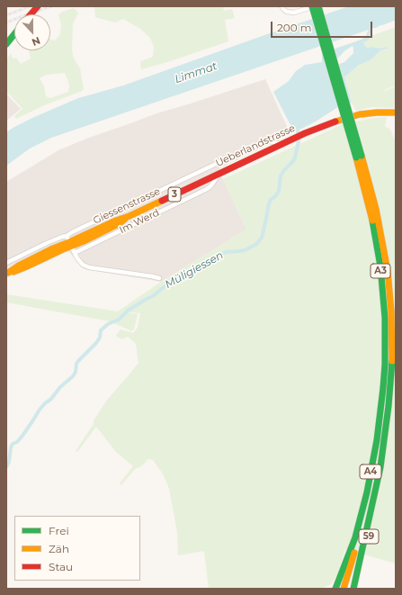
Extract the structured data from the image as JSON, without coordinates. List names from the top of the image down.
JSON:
{
  "streets": {
    "main road": [
      "Ueberlandstrasse",
      "3",
      "A3",
      "A4",
      "59"
    ],
    "street": ["Giessenstrasse", "Im Werd"]
  },
  "crossings": [
    ["Ueberlandstrasse", "Giessenstrasse"],
    ["Ueberlandstrasse", "Im Werd"],
    ["A3", "A4"],
    ["A3", "59"]
  ],
  "water": ["Limmat", "Müligiessen"],
  "legend": ["Frei", "Zäh", "Stau"],
  "scale_bar": "200 m",
  "north": "bottom"
}
